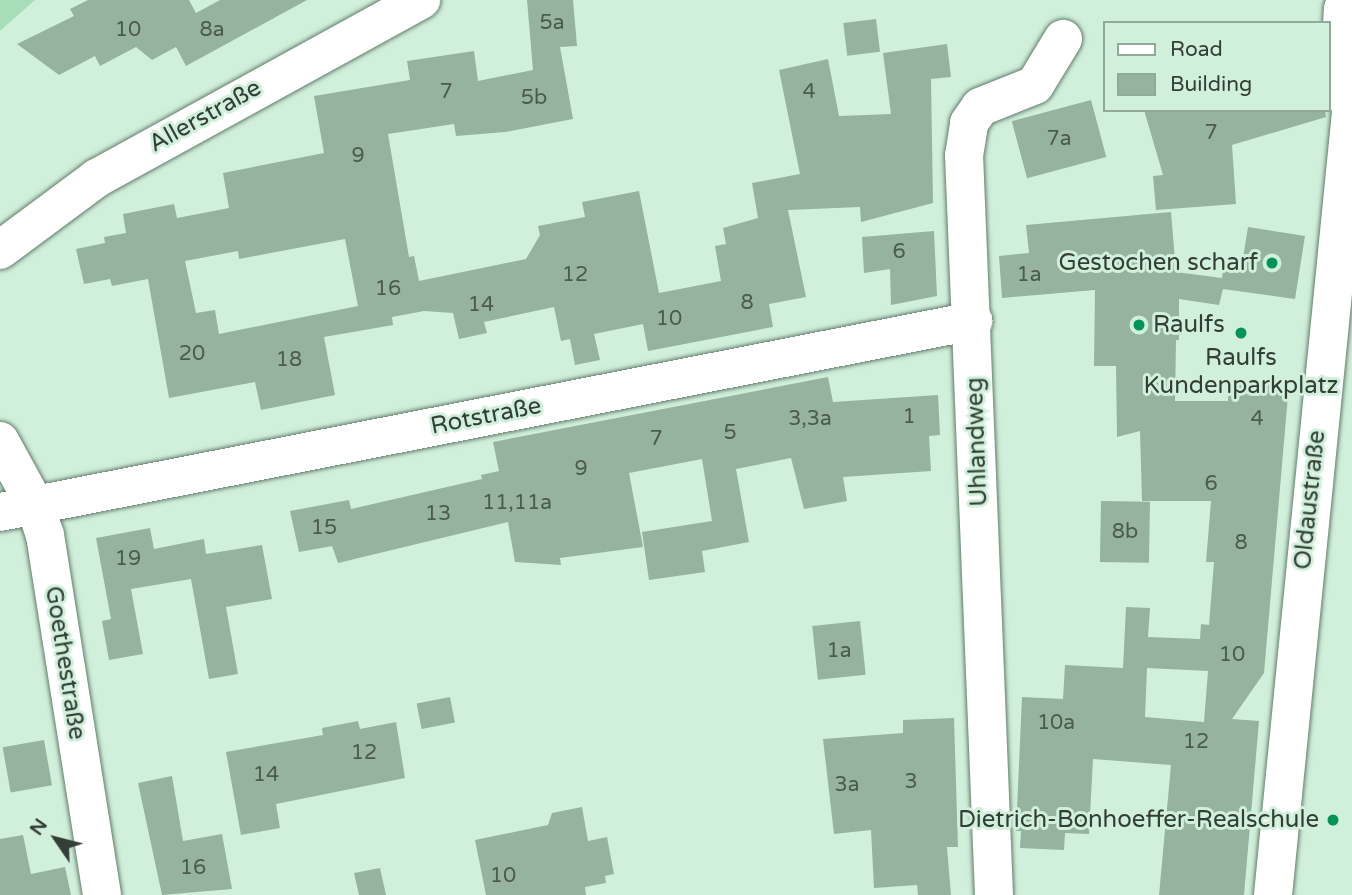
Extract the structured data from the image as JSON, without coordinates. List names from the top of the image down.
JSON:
{
  "streets": {
    "street": [
      "Allerstraße",
      "Rotstraße",
      "Uhlandweg",
      "Oldaustraße",
      "Goethestraße"
    ]
  },
  "crossings": [
    ["Rotstraße", "Uhlandweg"],
    ["Rotstraße", "Goethestraße"]
  ],
  "places": [
    "Gestochen scharf",
    "Raulfs",
    "Raulfs Kundenparkplatz",
    "Dietrich-Bonhoeffer-Realschule"
  ],
  "house_numbers": [
    "5a",
    "10",
    "8a",
    "7",
    "4",
    "5b",
    "7",
    "7a",
    "9",
    "6",
    "12",
    "1a",
    "16",
    "8",
    "14",
    "10",
    "20",
    "18",
    "1",
    "3,3a",
    "4",
    "5",
    "7",
    "9",
    "6",
    "11,11a",
    "13",
    "15",
    "8b",
    "8",
    "19",
    "1a",
    "10",
    "10a",
    "12",
    "12",
    "14",
    "3",
    "3a",
    "16",
    "10"
  ],
  "legend": ["Road", "Building"],
  "north": "top left"
}
